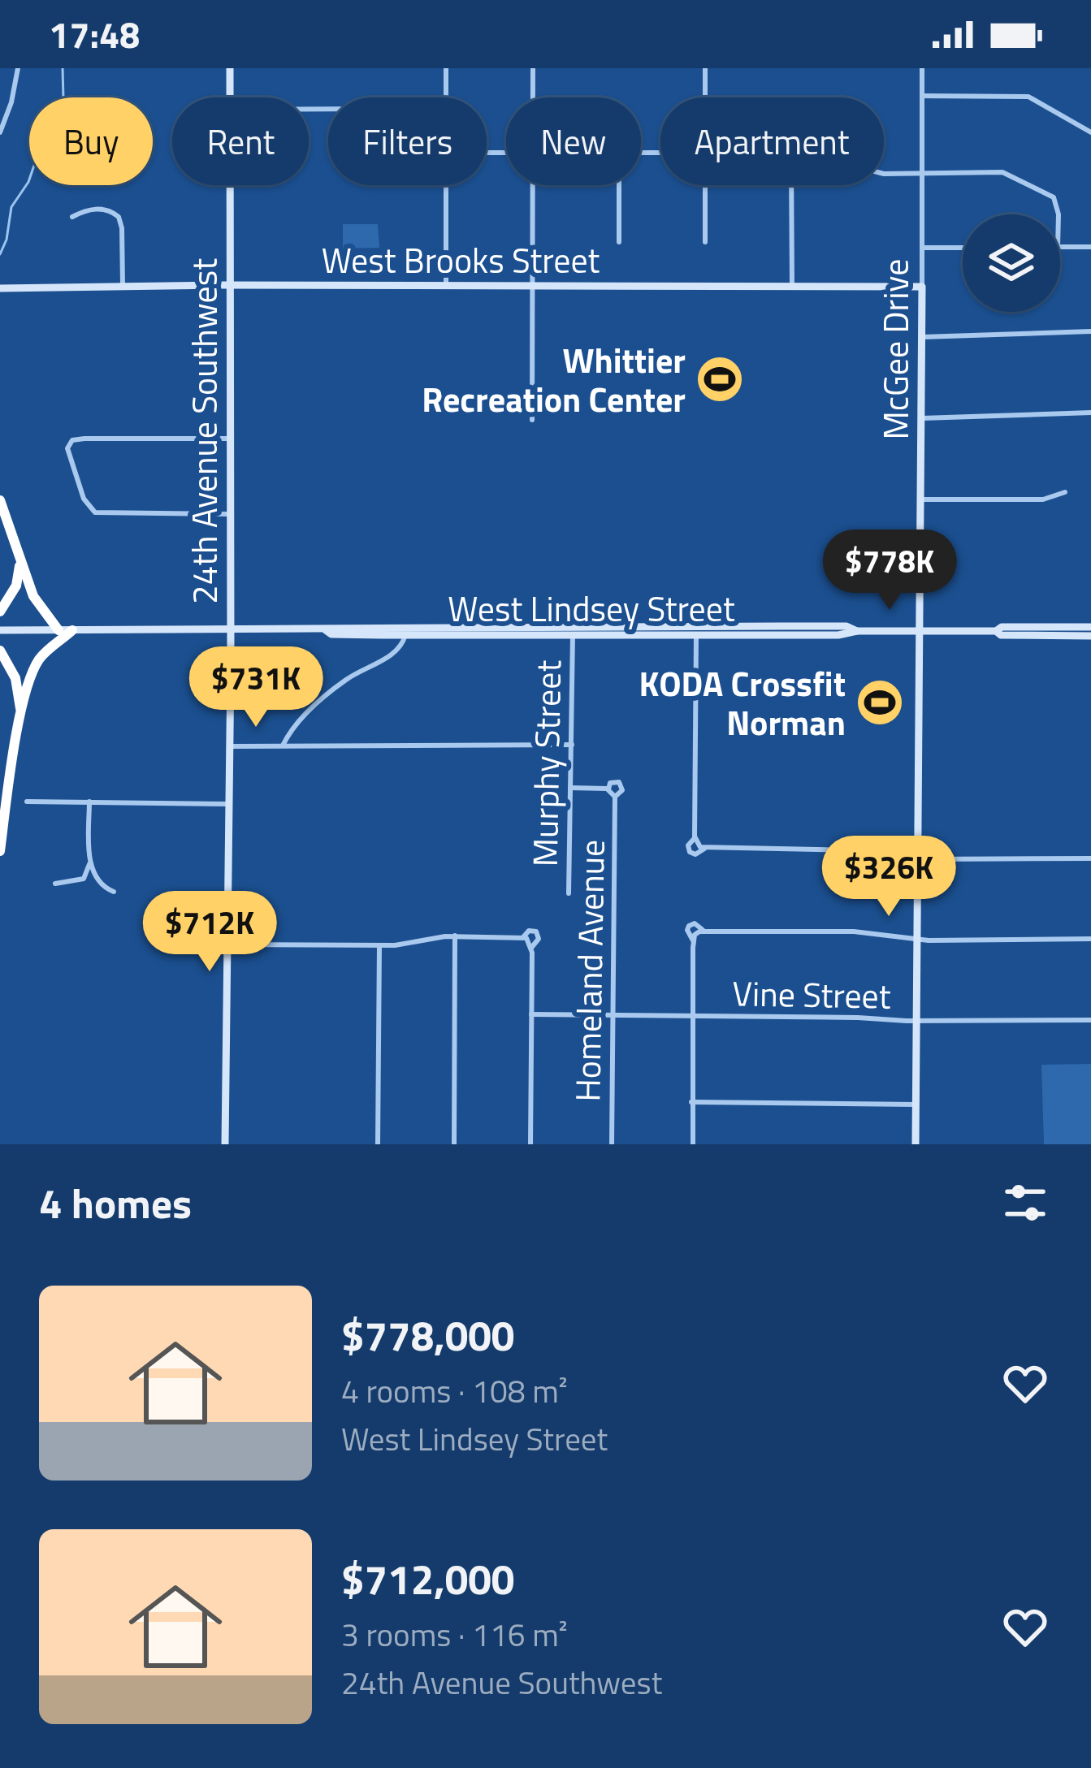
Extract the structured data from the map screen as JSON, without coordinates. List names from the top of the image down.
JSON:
{
  "streets": {
    "street": [
      "West Brooks Street",
      "McGee Drive",
      "24th Avenue Southwest",
      "West Lindsey Street",
      "Murphy Street",
      "Homeland Avenue",
      "Vine Street"
    ]
  },
  "crossings": [
    ["West Brooks Street", "McGee Drive"],
    ["West Brooks Street", "24th Avenue Southwest"],
    ["McGee Drive", "West Lindsey Street"],
    ["McGee Drive", "Vine Street"],
    ["24th Avenue Southwest", "West Lindsey Street"],
    ["West Lindsey Street", "Murphy Street"],
    ["Murphy Street", "Homeland Avenue"],
    ["Homeland Avenue", "Vine Street"]
  ],
  "places": {
    "sports": ["Whittier Recreation Center", "KODA Crossfit Norman"]
  },
  "page": {
    "status": "17:48",
    "chip": [
      "Buy",
      "Rent",
      "Filters",
      "New",
      "Apartment"
    ],
    "price": [
      "$778K",
      "$731K",
      "$326K",
      "$712K"
    ],
    "heading": "4 homes",
    "list": [
      {
        "name": "$778,000",
        "note": "4 rooms · 108 m² · West Lindsey Street"
      },
      {
        "name": "$712,000",
        "note": "3 rooms · 116 m² · 24th Avenue Southwest"
      }
    ]
  }
}
